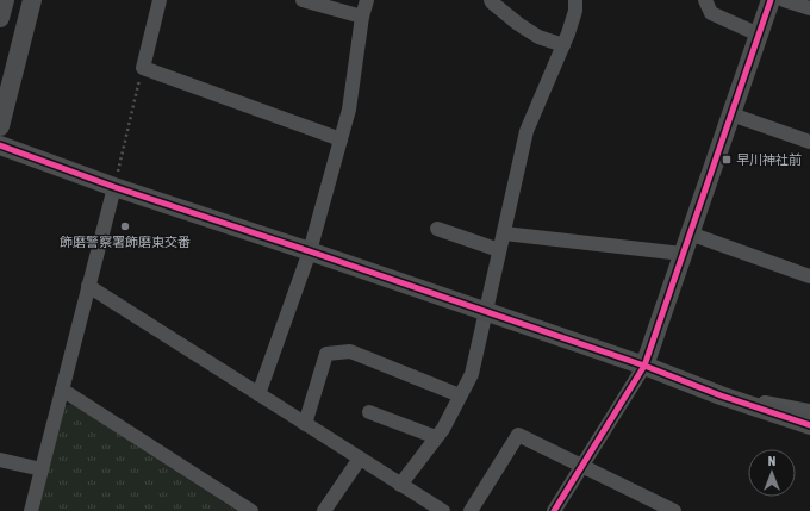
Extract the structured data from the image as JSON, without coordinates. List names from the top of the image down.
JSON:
{
  "places": {
    "transit": ["早川神社前"],
    "other": ["飾磨警察署飾磨東交番"]
  },
  "north": "top"
}
